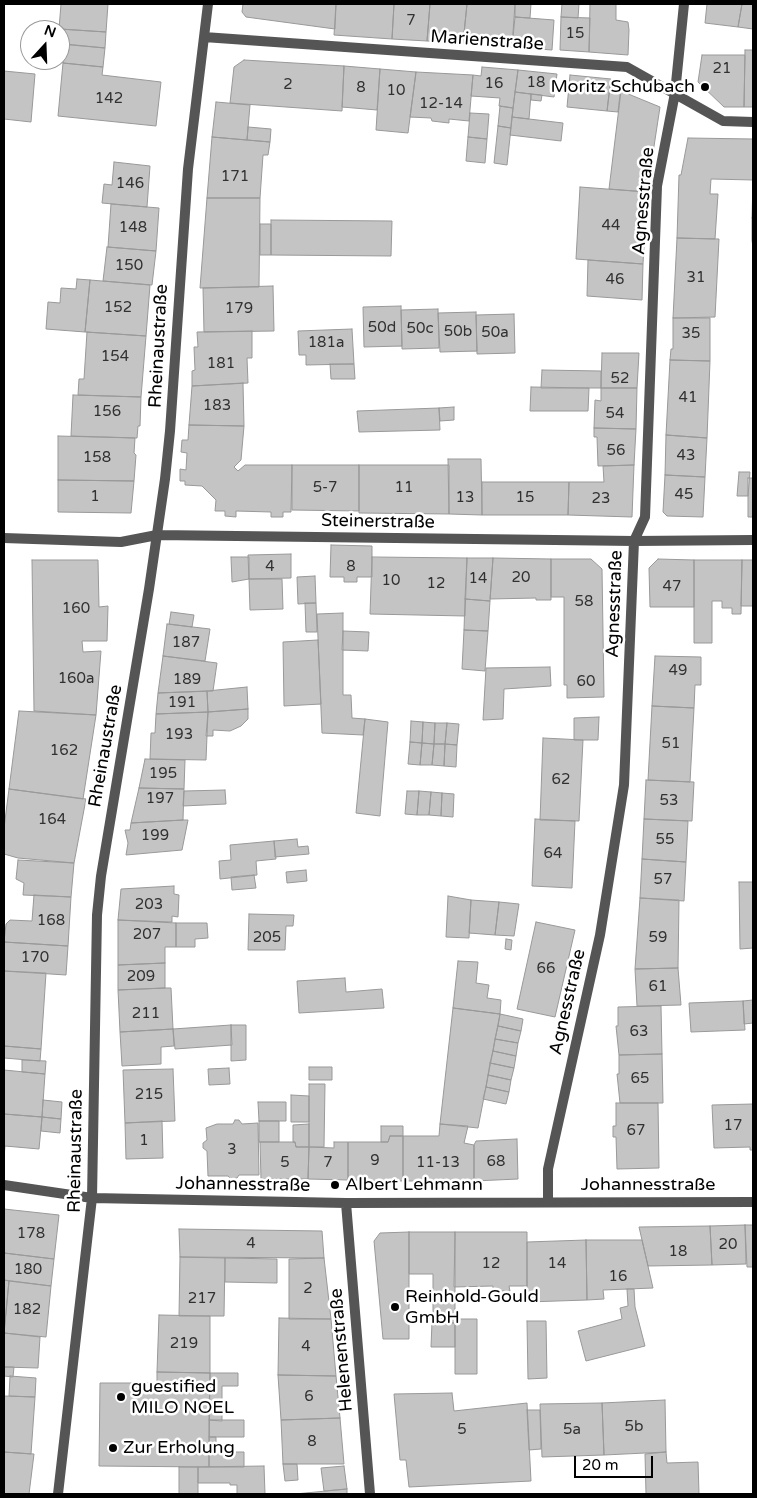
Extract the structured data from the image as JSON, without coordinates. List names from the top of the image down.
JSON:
{
  "streets": {
    "street": [
      "Marienstraße",
      "Agnesstraße",
      "Rheinaustraße",
      "Steinerstraße",
      "Johannesstraße",
      "Helenenstraße"
    ]
  },
  "crossings": [
    ["Marienstraße", "Agnesstraße"],
    ["Marienstraße", "Rheinaustraße"],
    ["Agnesstraße", "Steinerstraße"],
    ["Agnesstraße", "Johannesstraße"],
    ["Rheinaustraße", "Steinerstraße"],
    ["Rheinaustraße", "Johannesstraße"],
    ["Johannesstraße", "Helenenstraße"]
  ],
  "places": [
    "Moritz Schubach",
    "Albert Lehmann",
    "Reinhold-Gould GmbH",
    "guestified MILO NOEL",
    "Zur Erholung"
  ],
  "house_numbers": [
    "7",
    "15",
    "21",
    "18",
    "16",
    "2",
    "8",
    "10",
    "142",
    "12-14",
    "171",
    "146",
    "44",
    "148",
    "150",
    "31",
    "46",
    "152",
    "179",
    "50d",
    "50c",
    "50b",
    "50a",
    "35",
    "181a",
    "154",
    "181",
    "52",
    "41",
    "183",
    "156",
    "54",
    "56",
    "43",
    "158",
    "5-7",
    "11",
    "45",
    "1",
    "13",
    "15",
    "23",
    "4",
    "8",
    "20",
    "14",
    "10",
    "12",
    "47",
    "58",
    "160",
    "187",
    "49",
    "160a",
    "189",
    "60",
    "191",
    "193",
    "51",
    "162",
    "195",
    "62",
    "197",
    "53",
    "164",
    "199",
    "55",
    "64",
    "57",
    "203",
    "168",
    "207",
    "205",
    "59",
    "170",
    "66",
    "209",
    "61",
    "211",
    "63",
    "65",
    "215",
    "17",
    "67",
    "1",
    "3",
    "9",
    "68",
    "5",
    "7",
    "11-13",
    "178",
    "4",
    "20",
    "18",
    "12",
    "14",
    "180",
    "16",
    "2",
    "217",
    "182",
    "219",
    "4",
    "6",
    "5b",
    "5",
    "5a",
    "8"
  ],
  "scale_bar": "20 m",
  "north": "top"
}
